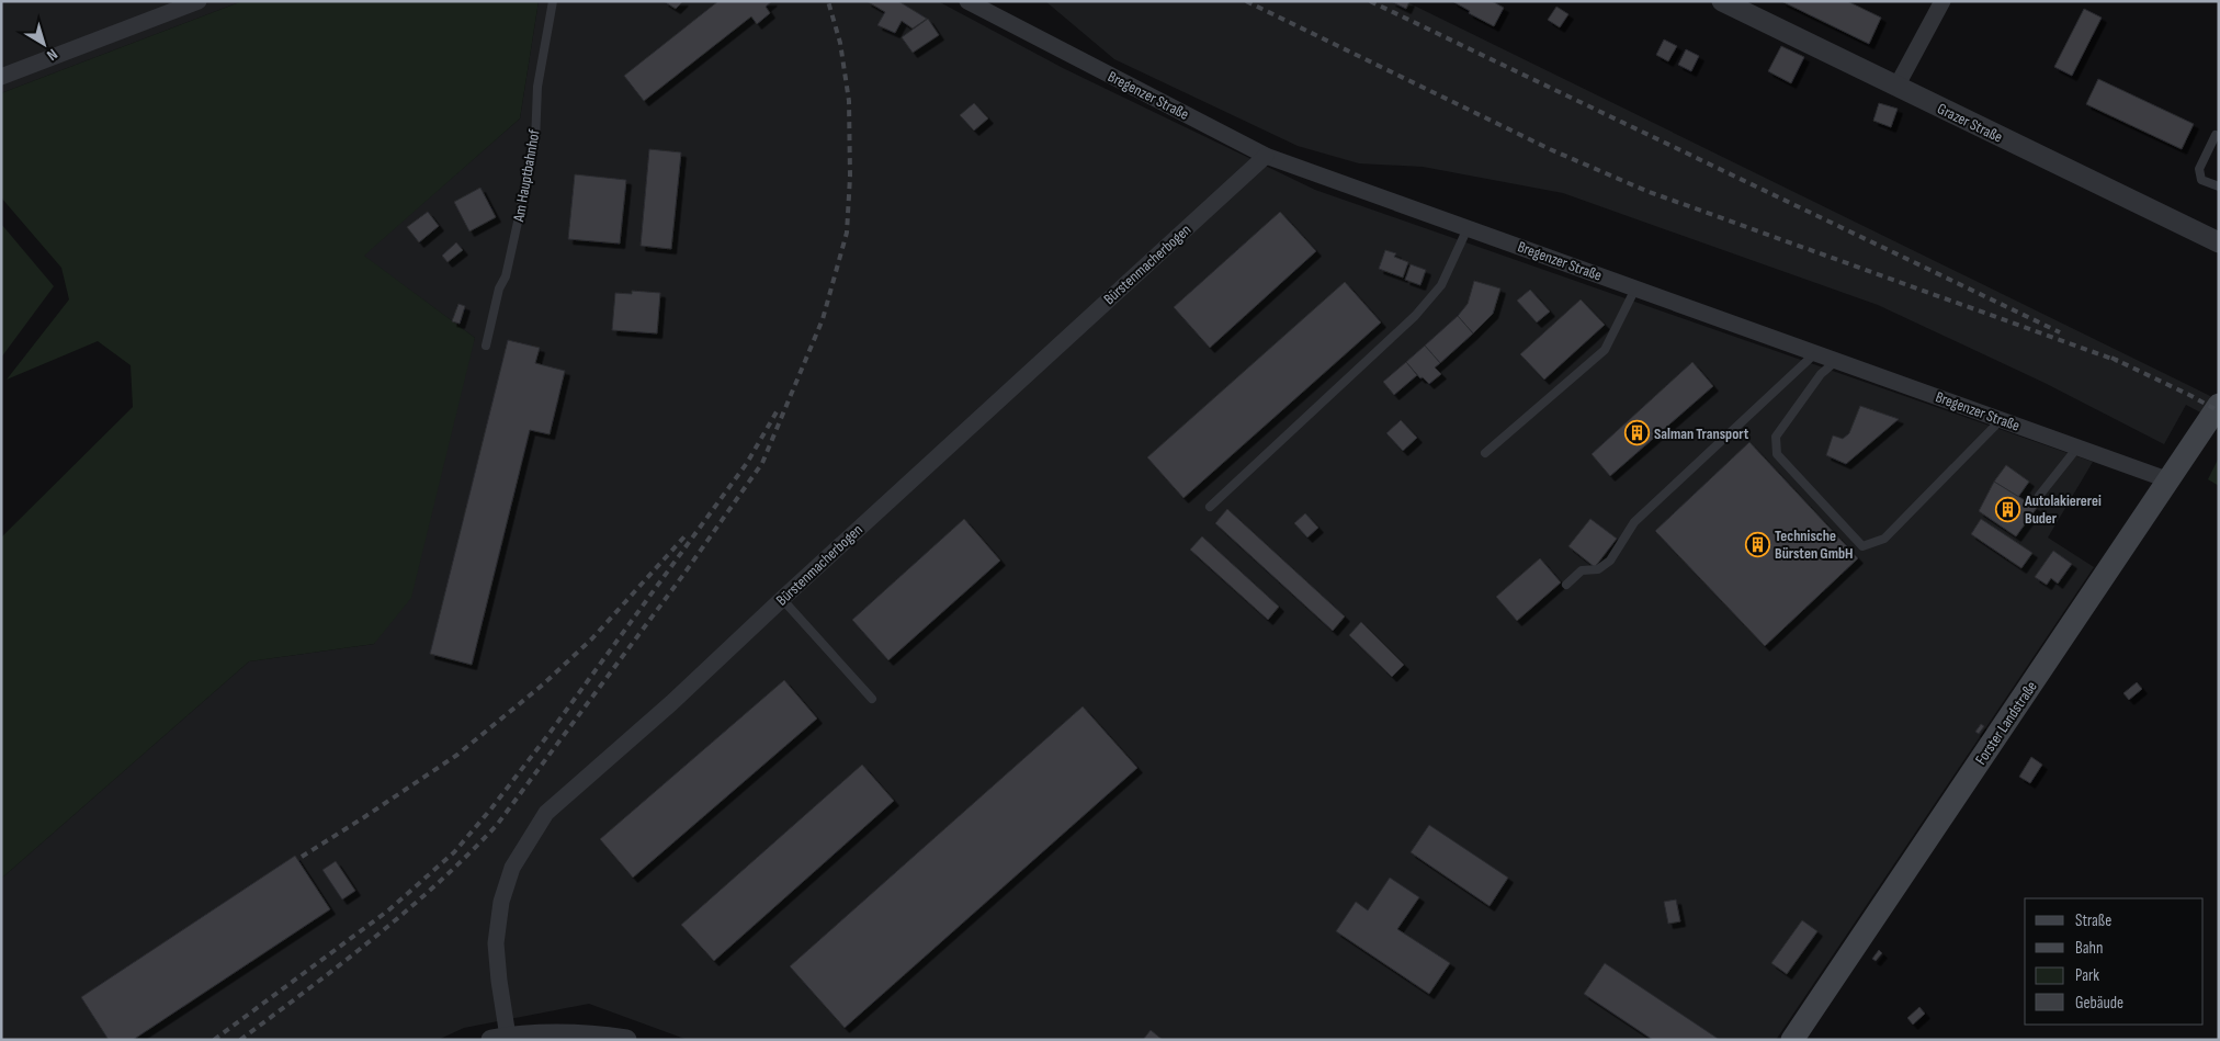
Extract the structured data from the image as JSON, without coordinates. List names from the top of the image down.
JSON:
{
  "streets": {
    "main road": ["Forster Landstraße"],
    "street": ["Bregenzer Straße", "Grazer Straße", "Bürstenmacherbogen"],
    "lane": ["Am Hauptbahnhof"]
  },
  "crossings": [
    ["Bregenzer Straße", "Bürstenmacherbogen"],
    ["Bregenzer Straße", "Forster Landstraße"]
  ],
  "places": {
    "building": ["Salman Transport", "Autolakiererei Buder", "Technische Bürsten GmbH"]
  },
  "legend": [
    "Straße",
    "Bahn",
    "Park",
    "Gebäude"
  ],
  "north": "bottom right"
}
